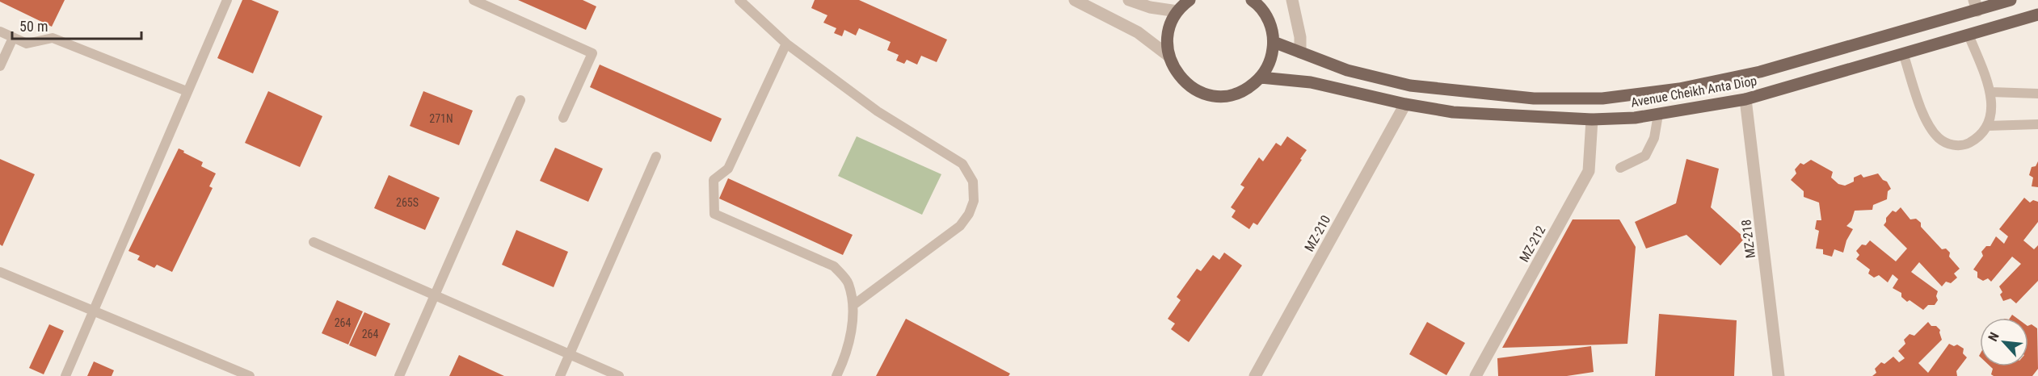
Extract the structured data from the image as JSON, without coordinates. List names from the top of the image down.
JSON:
{
  "streets": {
    "main road": ["Avenue Cheikh Anta Diop"],
    "street": ["MZ-210", "MZ-218", "MZ-212"]
  },
  "crossings": [
    ["Avenue Cheikh Anta Diop", "MZ-210"],
    ["Avenue Cheikh Anta Diop", "MZ-218"],
    ["Avenue Cheikh Anta Diop", "MZ-212"]
  ],
  "house_numbers": [
    "271N",
    "265S",
    "264",
    "264"
  ],
  "scale_bar": "50 m",
  "north": "top left"
}
